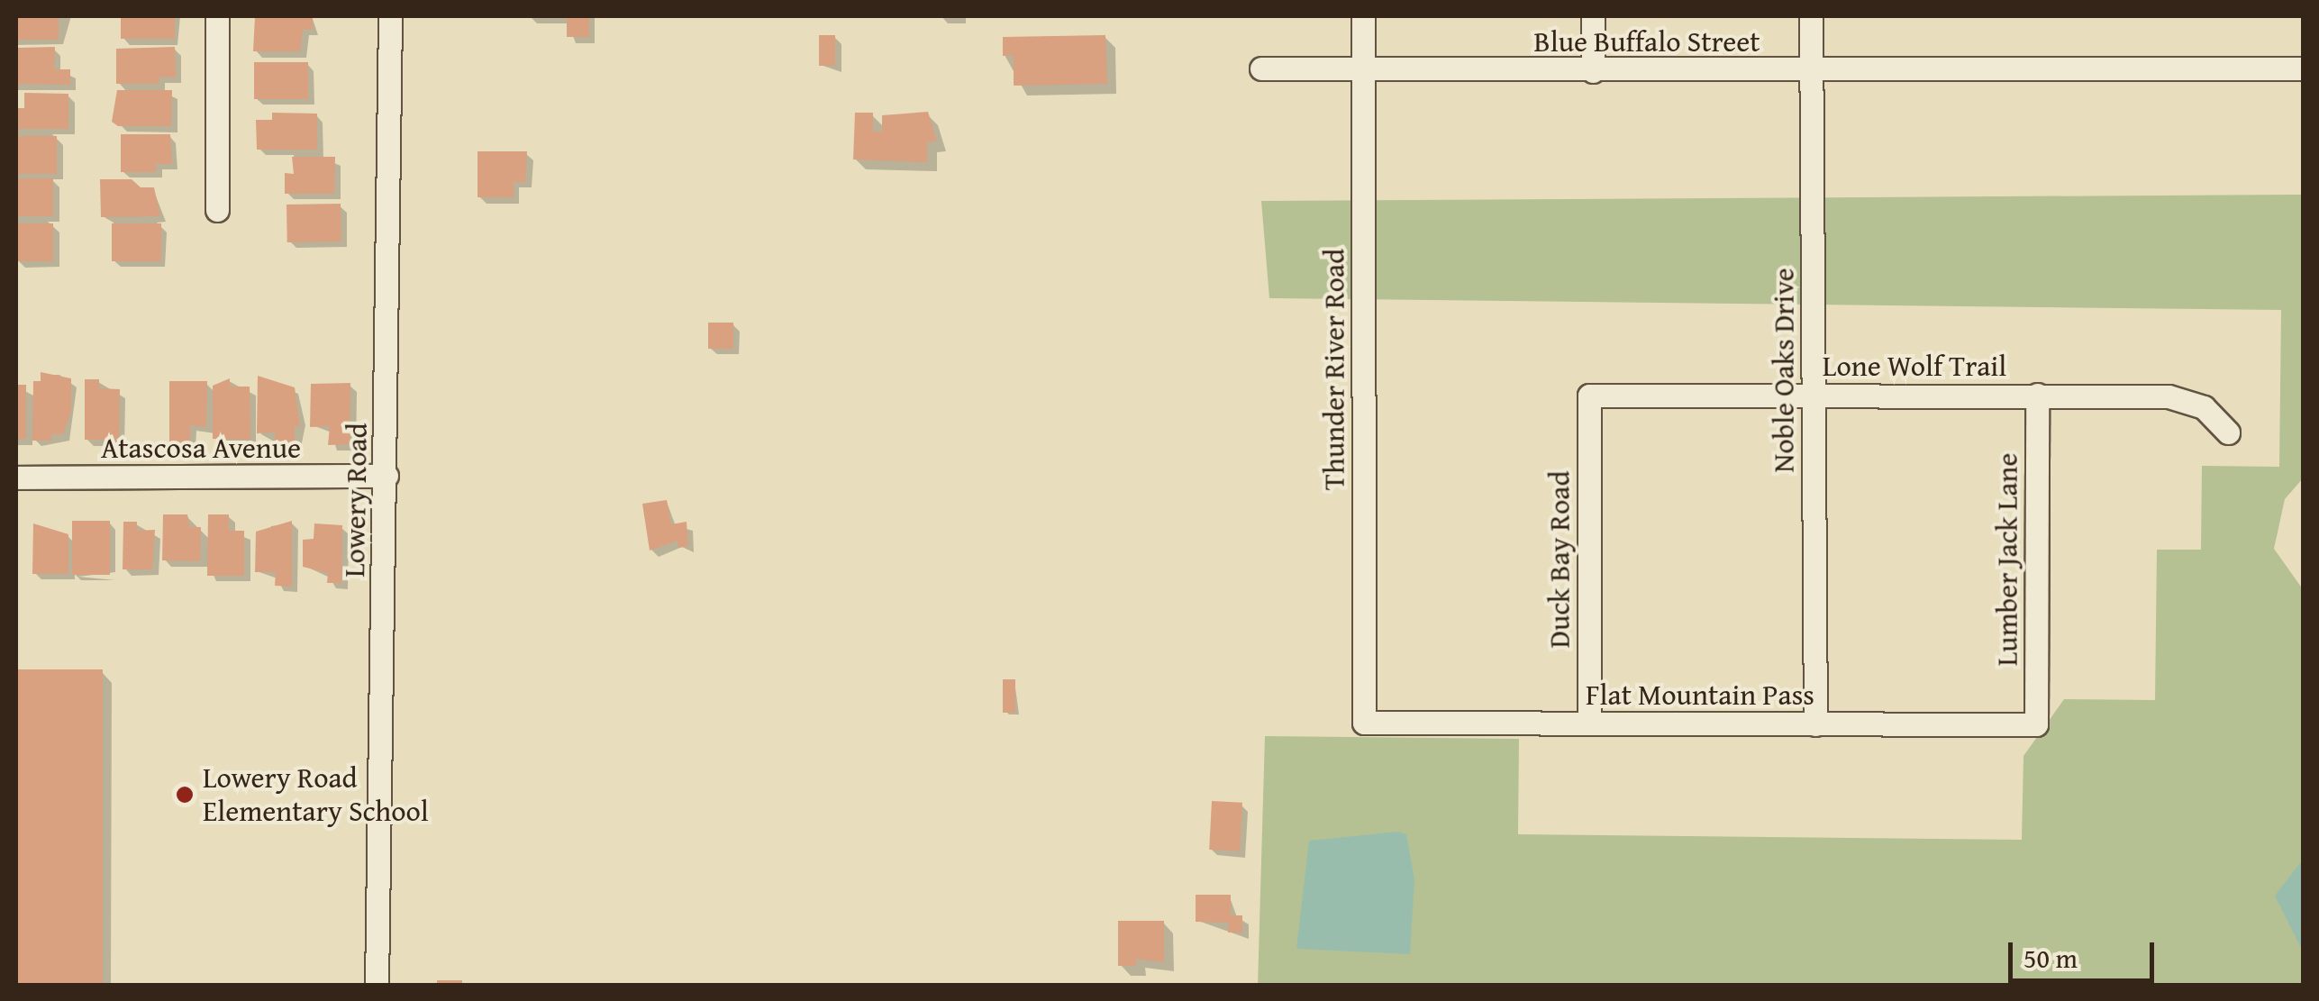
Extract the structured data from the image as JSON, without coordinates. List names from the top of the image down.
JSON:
{
  "streets": {
    "street": [
      "Blue Buffalo Street",
      "Lone Wolf Trail",
      "Thunder River Road",
      "Noble Oaks Drive",
      "Atascosa Avenue",
      "Lowery Road",
      "Duck Bay Road",
      "Lumber Jack Lane",
      "Flat Mountain Pass"
    ]
  },
  "crossings": [
    ["Blue Buffalo Street", "Thunder River Road"],
    ["Blue Buffalo Street", "Noble Oaks Drive"],
    ["Lone Wolf Trail", "Noble Oaks Drive"],
    ["Lone Wolf Trail", "Duck Bay Road"],
    ["Lone Wolf Trail", "Lumber Jack Lane"],
    ["Thunder River Road", "Flat Mountain Pass"],
    ["Noble Oaks Drive", "Flat Mountain Pass"],
    ["Atascosa Avenue", "Lowery Road"],
    ["Duck Bay Road", "Flat Mountain Pass"],
    ["Lumber Jack Lane", "Flat Mountain Pass"]
  ],
  "places": ["Lowery Road Elementary School"],
  "scale_bar": "50 m"
}
